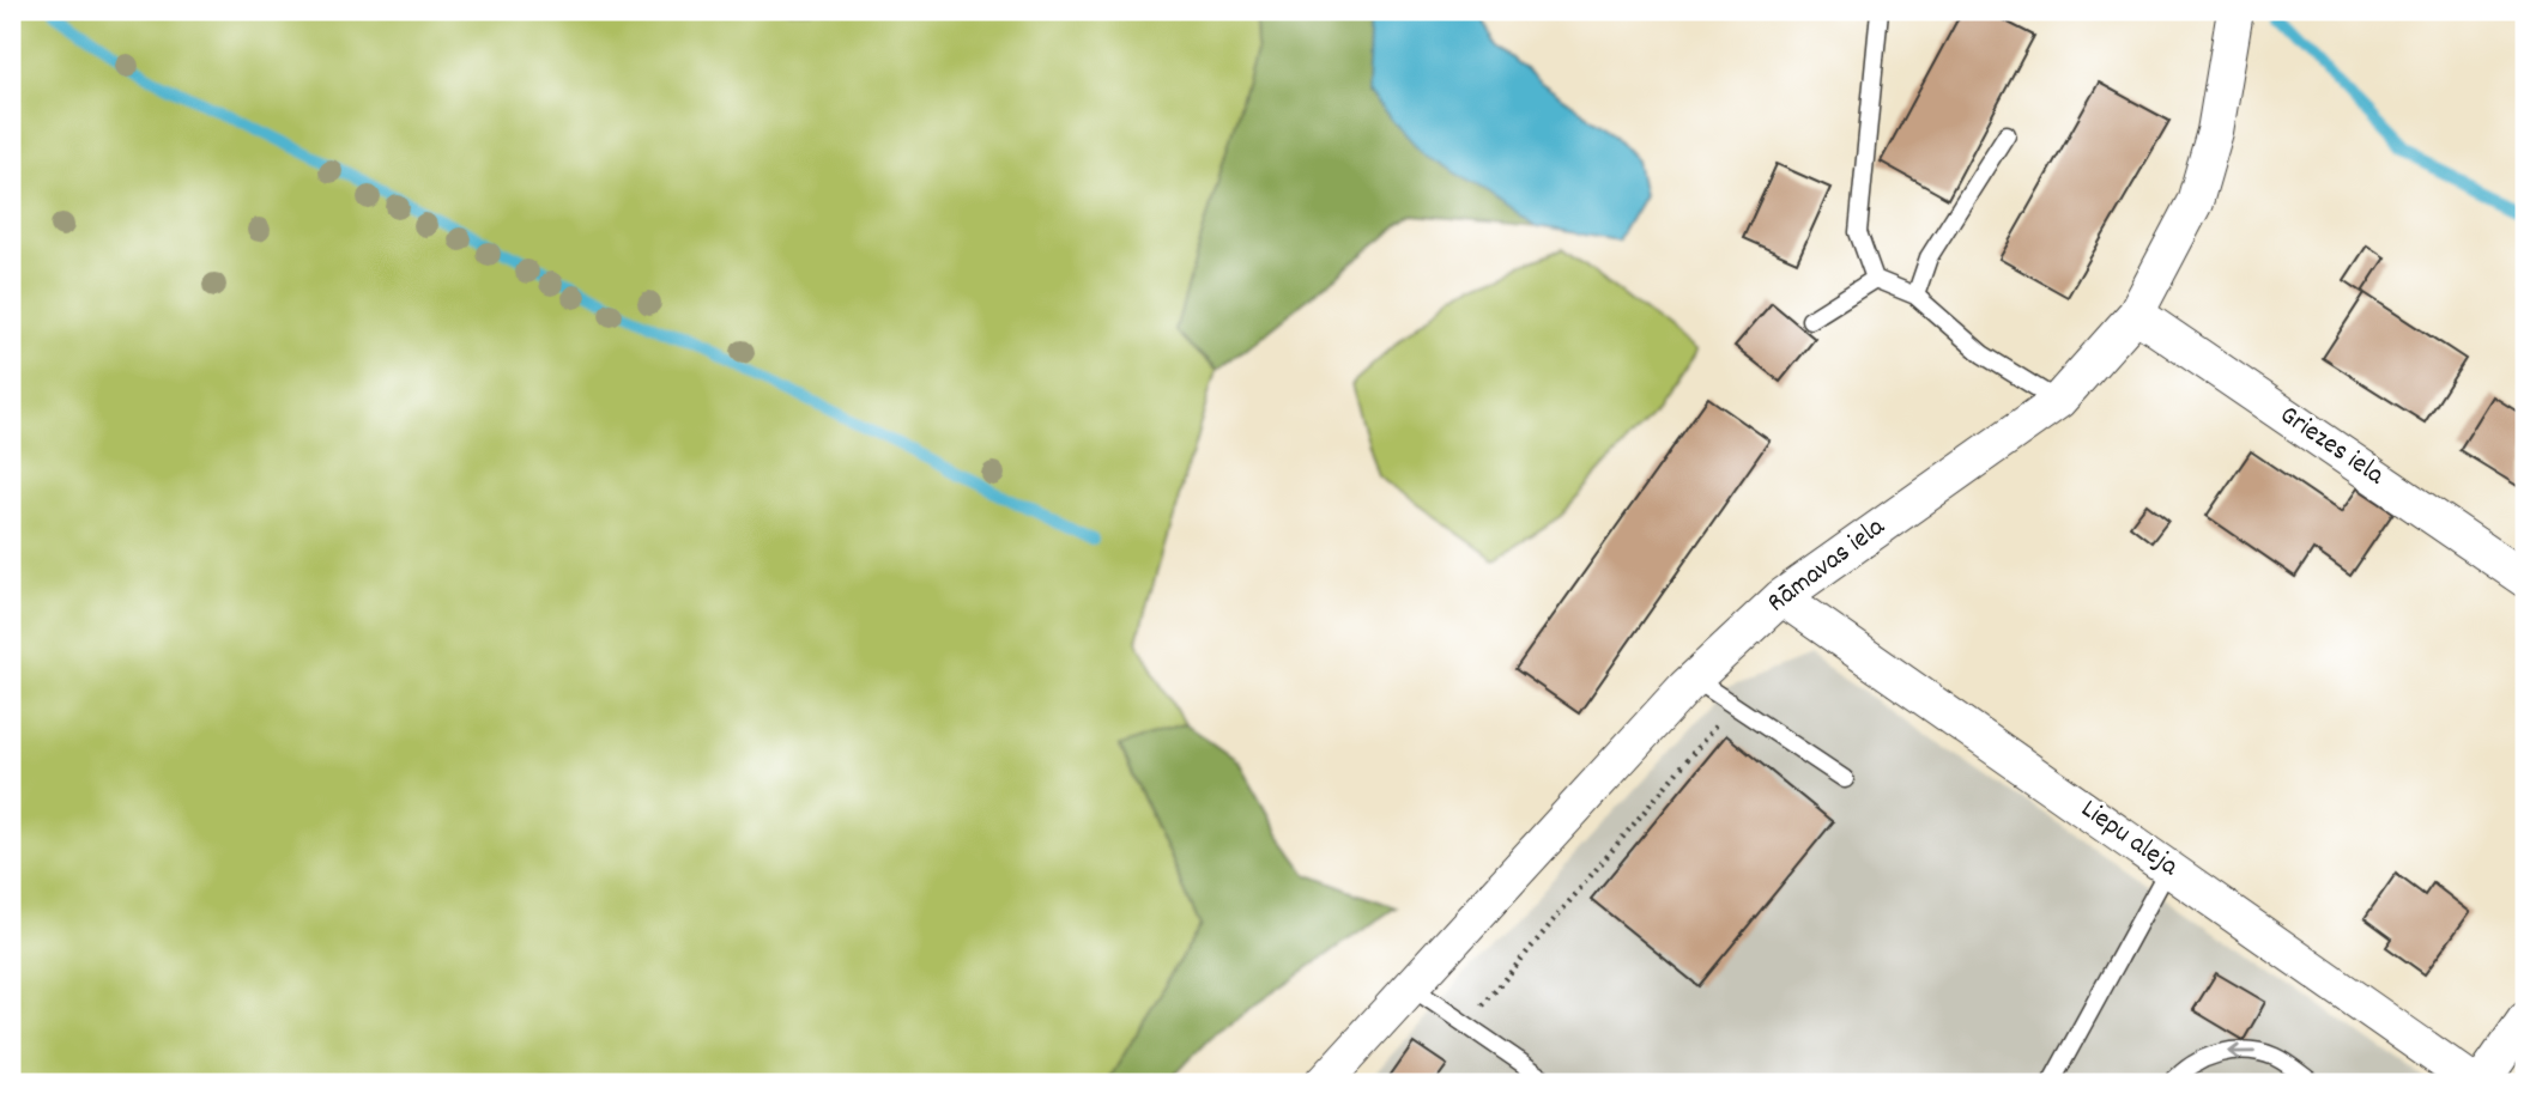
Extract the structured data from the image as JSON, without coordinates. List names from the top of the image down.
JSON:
{
  "streets": {
    "street": ["Griezes iela", "Rāmavas iela", "Liepu aleja"]
  },
  "crossings": [
    ["Griezes iela", "Rāmavas iela"],
    ["Rāmavas iela", "Liepu aleja"]
  ]
}
